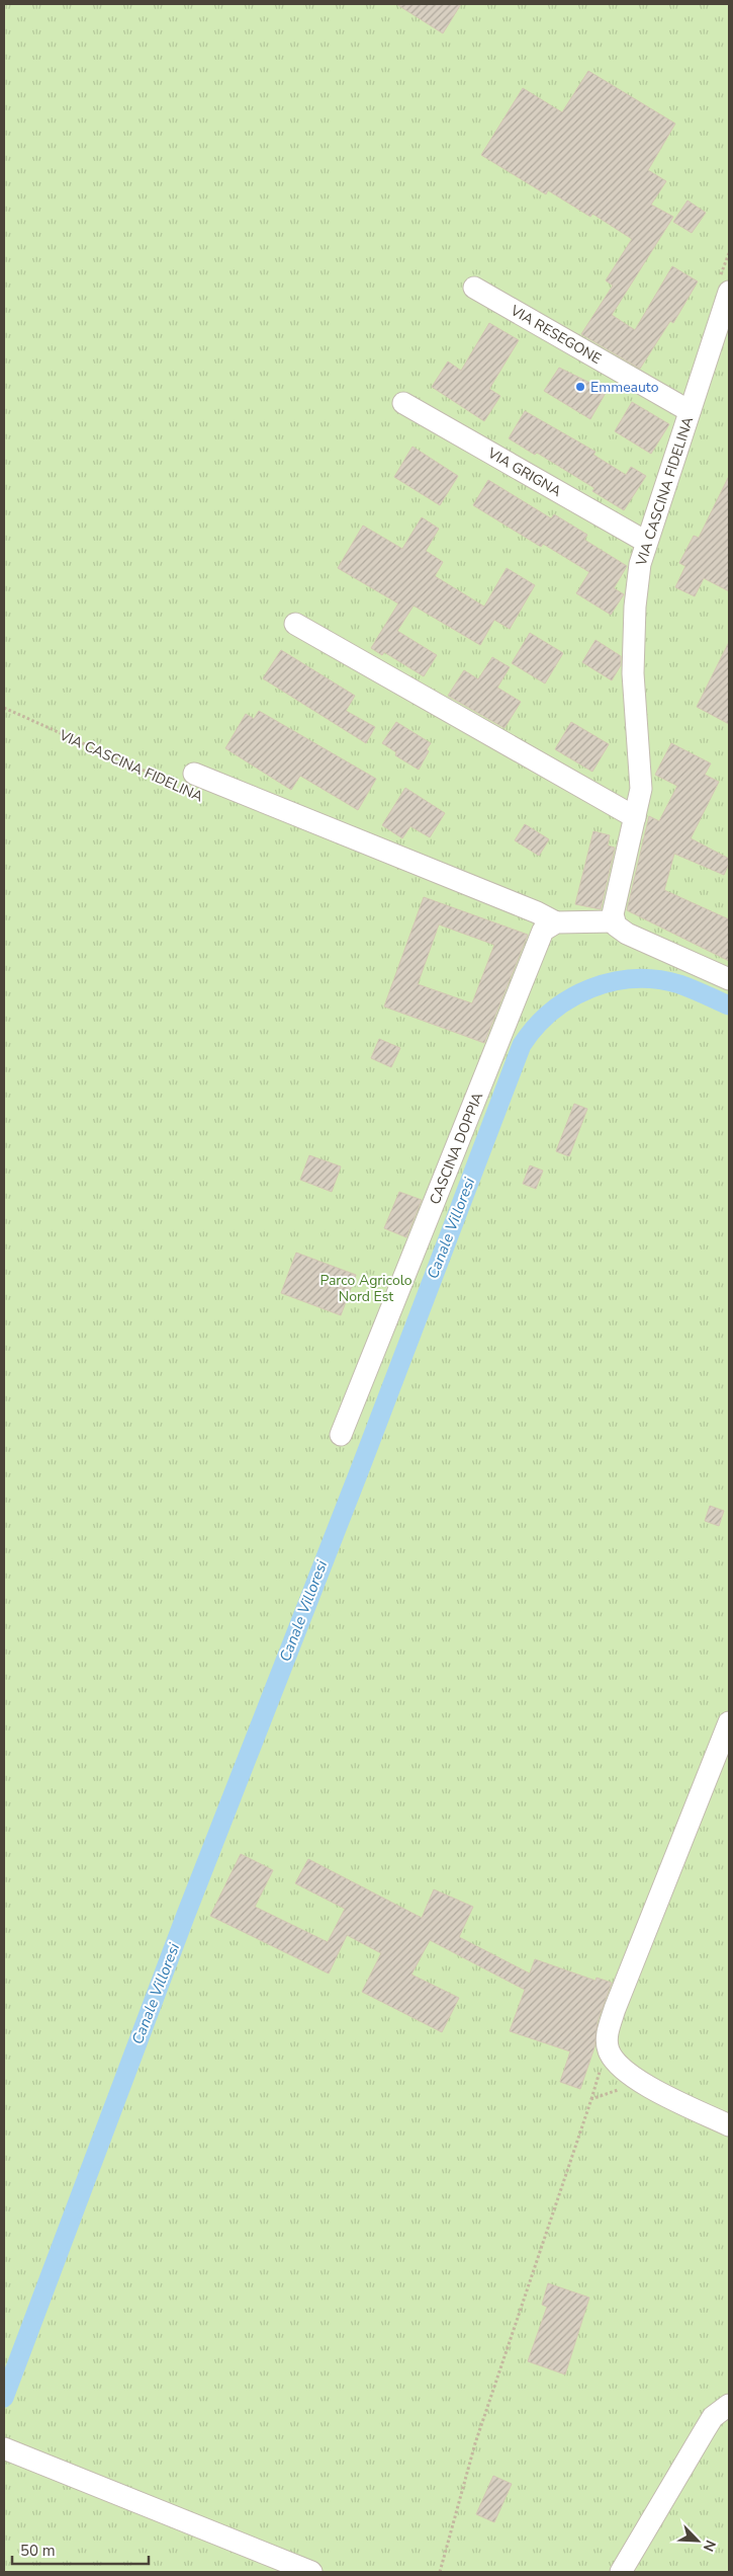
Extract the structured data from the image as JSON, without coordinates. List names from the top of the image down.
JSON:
{
  "streets": {
    "street": [
      "VIA RESEGONE",
      "VIA GRIGNA",
      "VIA CASCINA FIDELINA",
      "CASCINA DOPPIA"
    ]
  },
  "crossings": [
    ["VIA RESEGONE", "VIA CASCINA FIDELINA"],
    ["VIA GRIGNA", "VIA CASCINA FIDELINA"]
  ],
  "water": ["Canale Villoresi"],
  "parks": ["Parco Agricolo Nord Est"],
  "places": ["Emmeauto"],
  "scale_bar": "50 m",
  "north": "bottom right"
}
